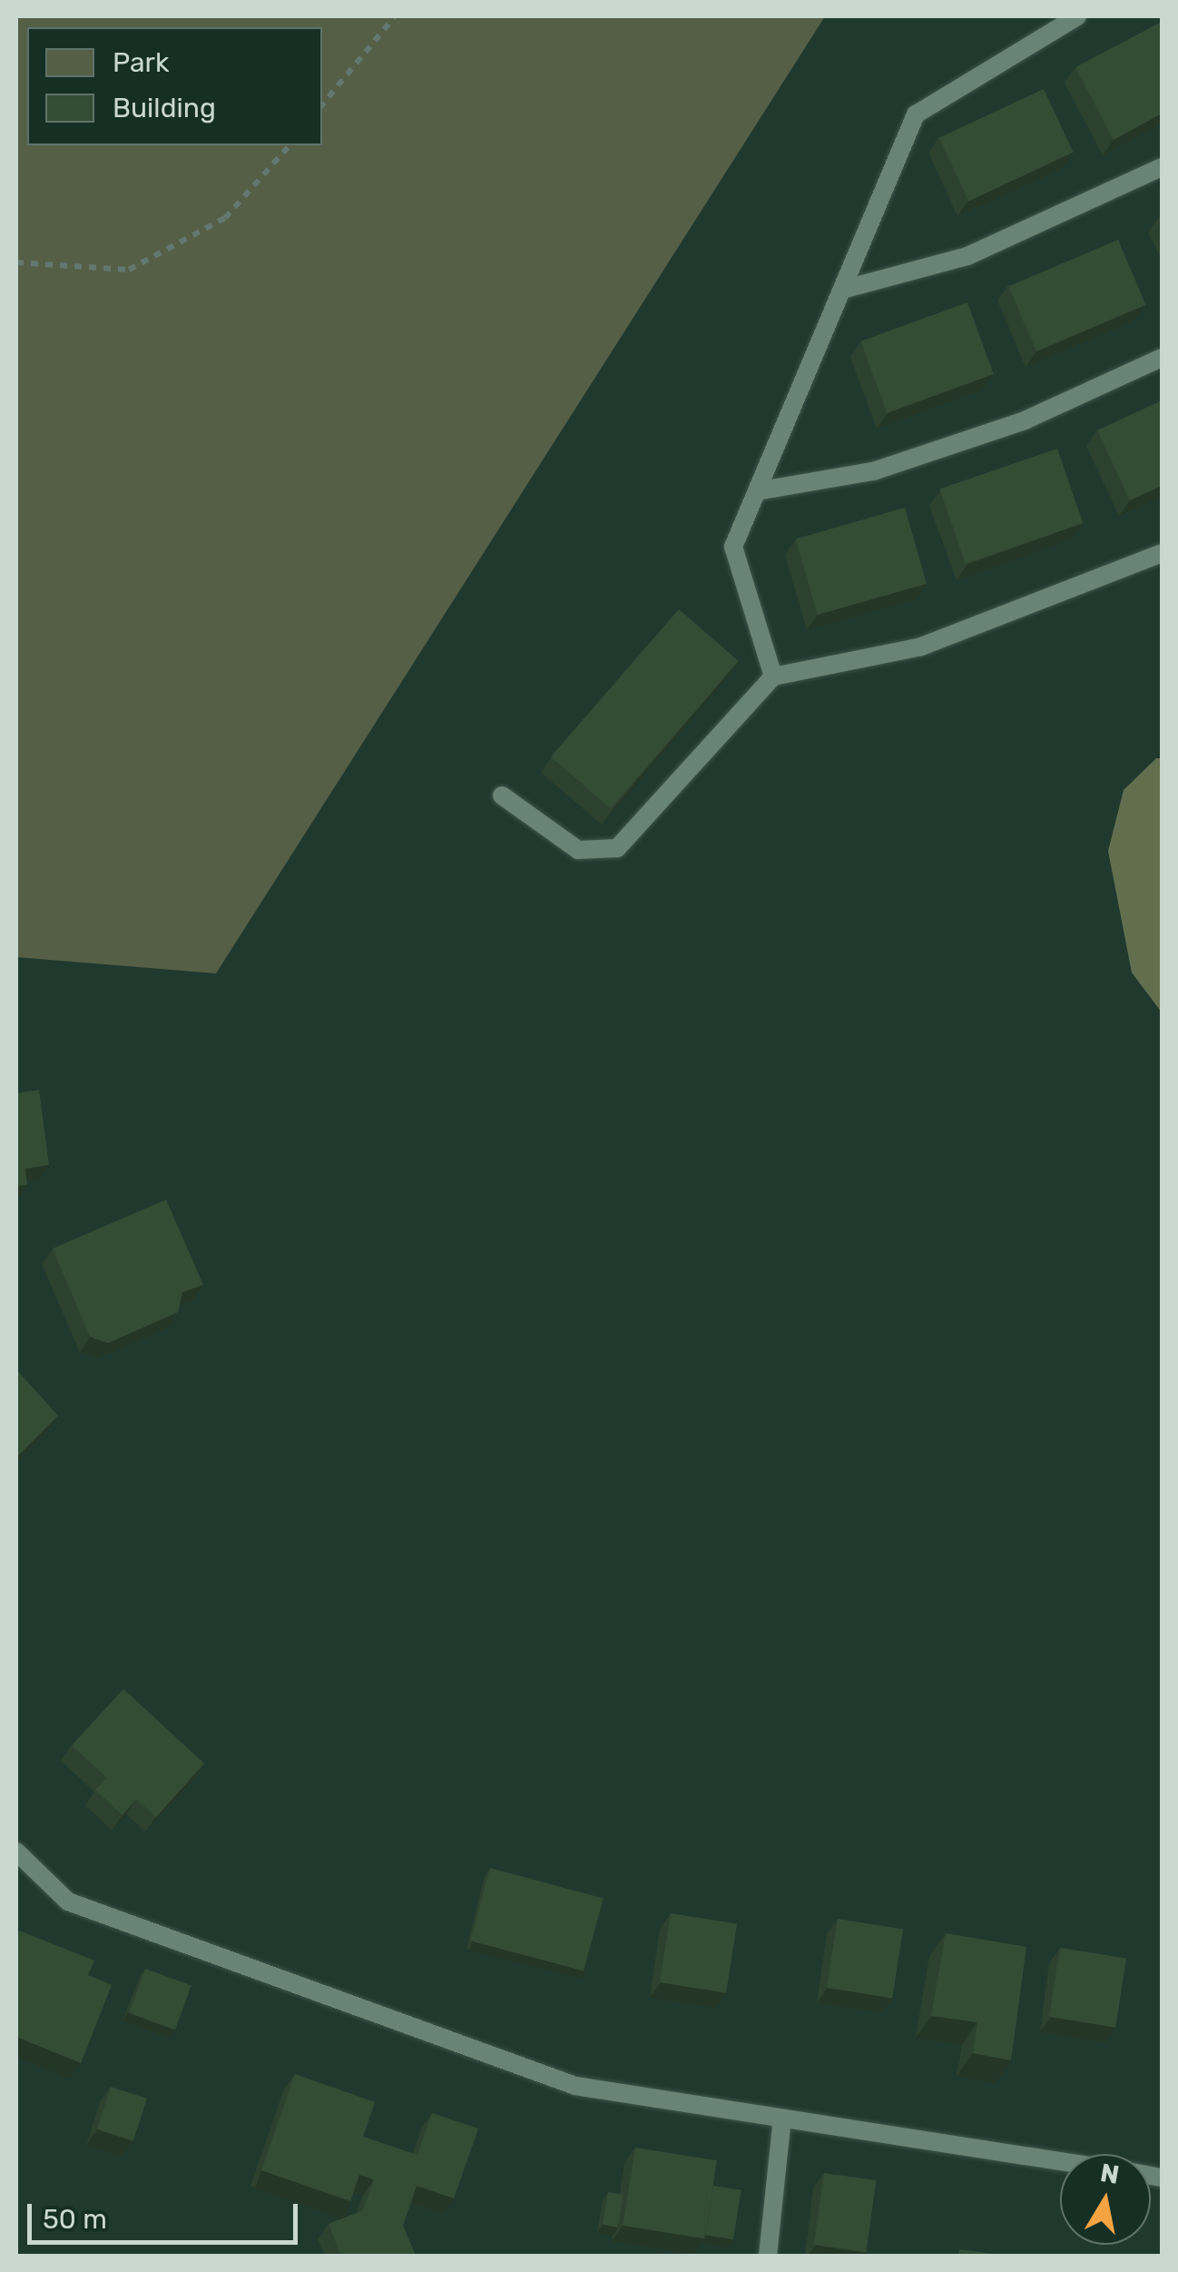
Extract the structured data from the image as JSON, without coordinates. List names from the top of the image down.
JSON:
{
  "legend": ["Park", "Building"],
  "scale_bar": "50 m",
  "north": "top"
}
